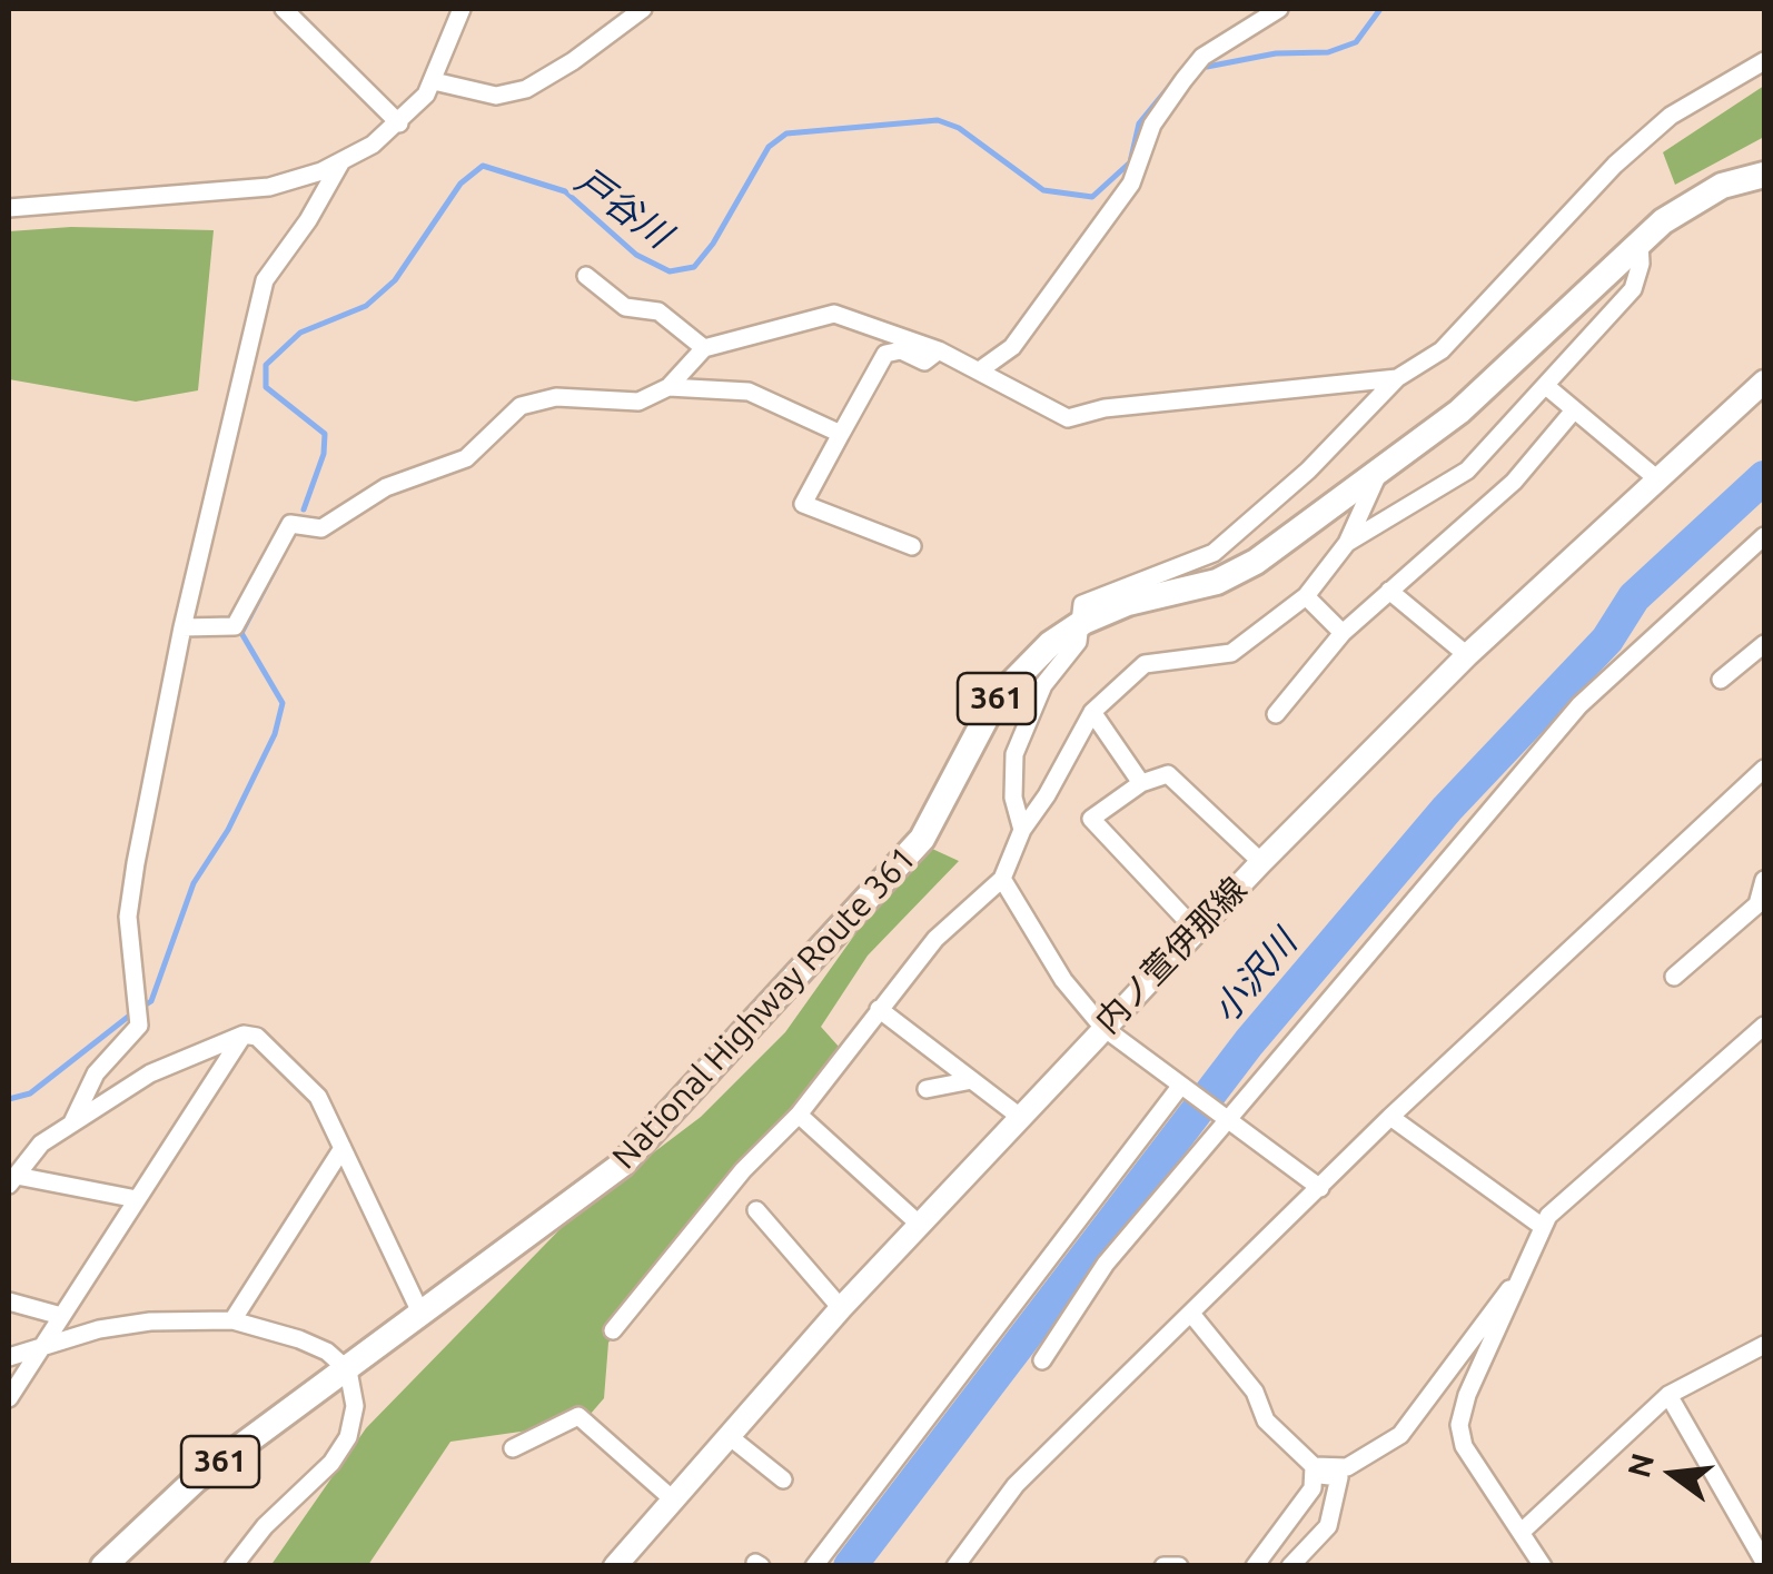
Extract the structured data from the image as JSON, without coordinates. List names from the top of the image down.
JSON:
{
  "streets": {
    "highway": ["361", "National Highway Route 361"],
    "main road": ["内ノ萱伊那線"]
  },
  "water": ["戸谷川", "小沢川"],
  "north": "left"
}
